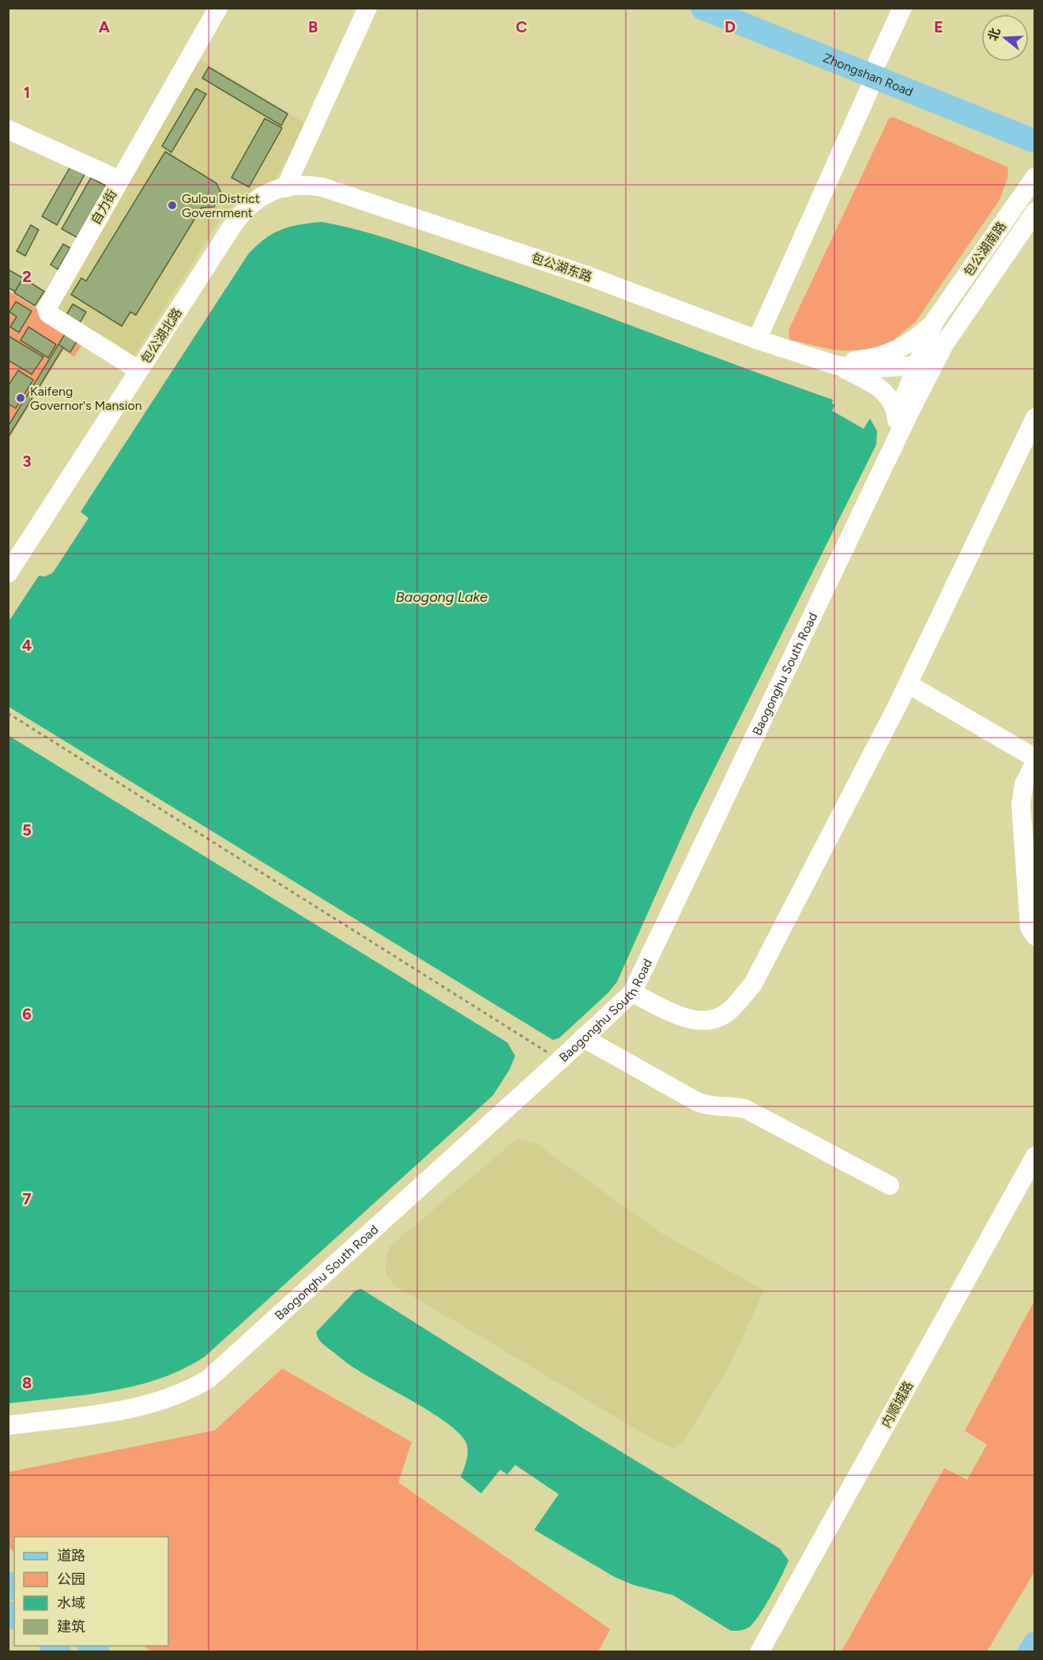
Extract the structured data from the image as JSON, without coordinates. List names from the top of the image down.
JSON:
{
  "streets": {
    "main road": ["Zhongshan Road"],
    "street": [
      "自力街",
      "包公湖南路",
      "包公湖东路",
      "包公湖北路",
      "Baogonghu South Road",
      "内顺城路"
    ]
  },
  "crossings": [
    ["自力街", "包公湖北路"],
    ["包公湖南路", "包公湖东路"],
    ["包公湖东路", "包公湖北路"],
    ["包公湖东路", "Baogonghu South Road"]
  ],
  "water": ["Baogong Lake"],
  "places": ["Gulou District Government", "Kaifeng Governor's Mansion"],
  "legend": [
    "道路",
    "公园",
    "水域",
    "建筑"
  ],
  "north": "left",
  "grid": {
    "columns": [
      "A",
      "B",
      "C",
      "D",
      "E"
    ],
    "rows": [
      "1",
      "2",
      "3",
      "4",
      "5",
      "6",
      "7",
      "8"
    ]
  }
}
